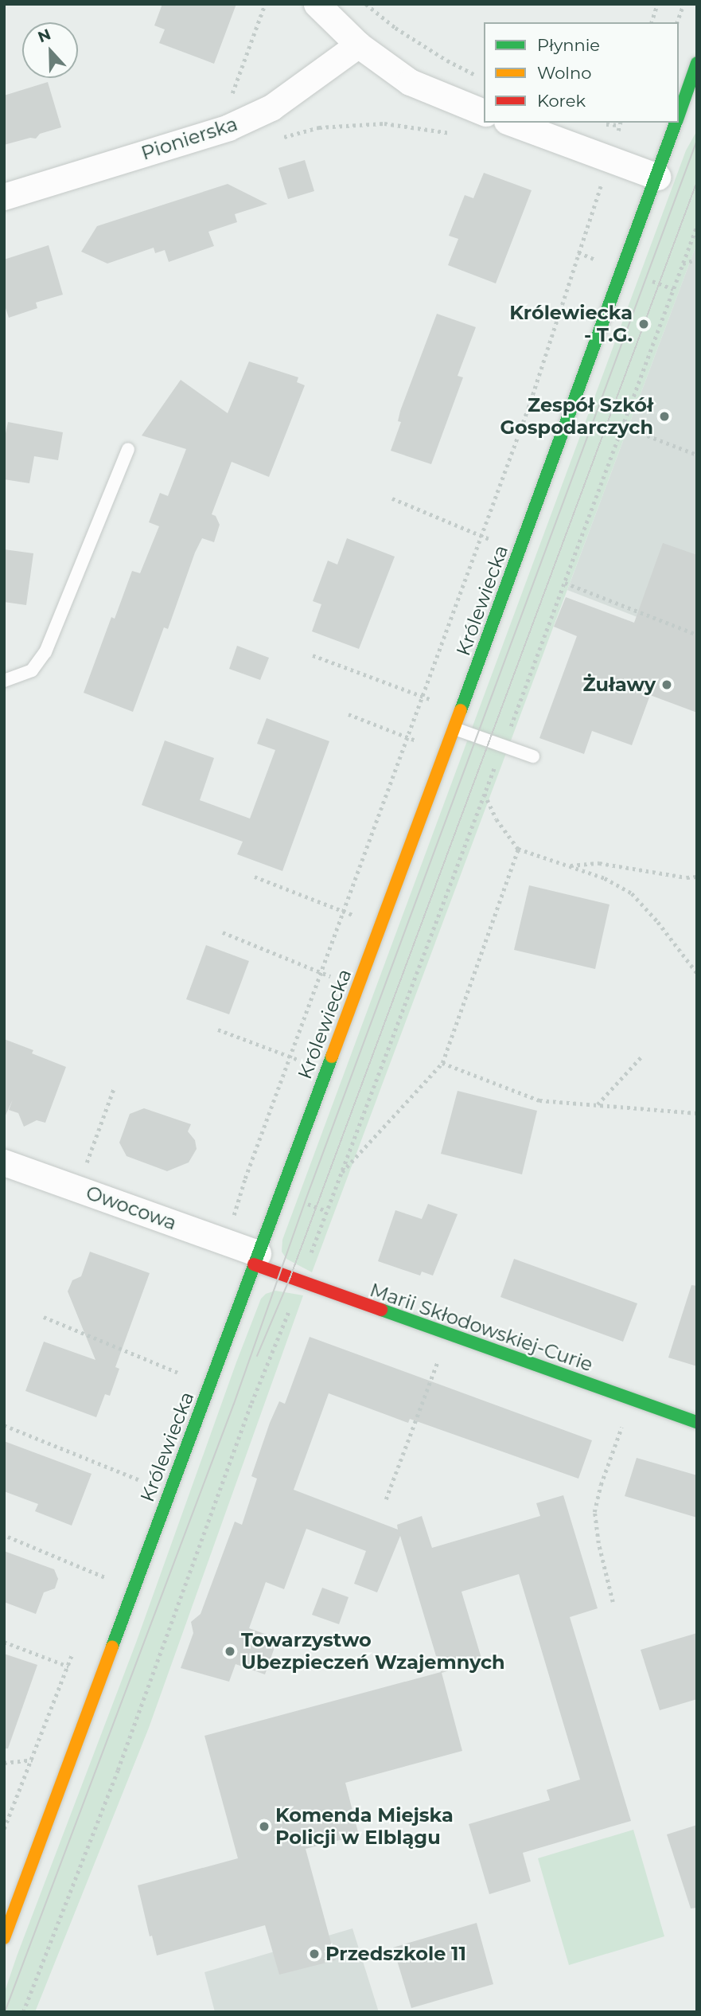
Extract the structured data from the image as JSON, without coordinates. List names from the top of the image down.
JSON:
{
  "streets": {
    "main road": ["Królewiecka", "Marii Skłodowskiej-Curie"],
    "street": ["Pionierska", "Owocowa"]
  },
  "crossings": [
    ["Królewiecka", "Owocowa"],
    ["Królewiecka", "Marii Skłodowskiej-Curie"],
    ["Owocowa", "Marii Skłodowskiej-Curie"]
  ],
  "places": [
    "Królewiecka - T.G.",
    "Zespół Szkół Gospodarczych",
    "Żuławy",
    "Towarzystwo Ubezpieczeń Wzajemnych",
    "Komenda Miejska Policji w Elblągu",
    "Przedszkole 11"
  ],
  "legend": ["Płynnie", "Wolno", "Korek"],
  "north": "top"
}
